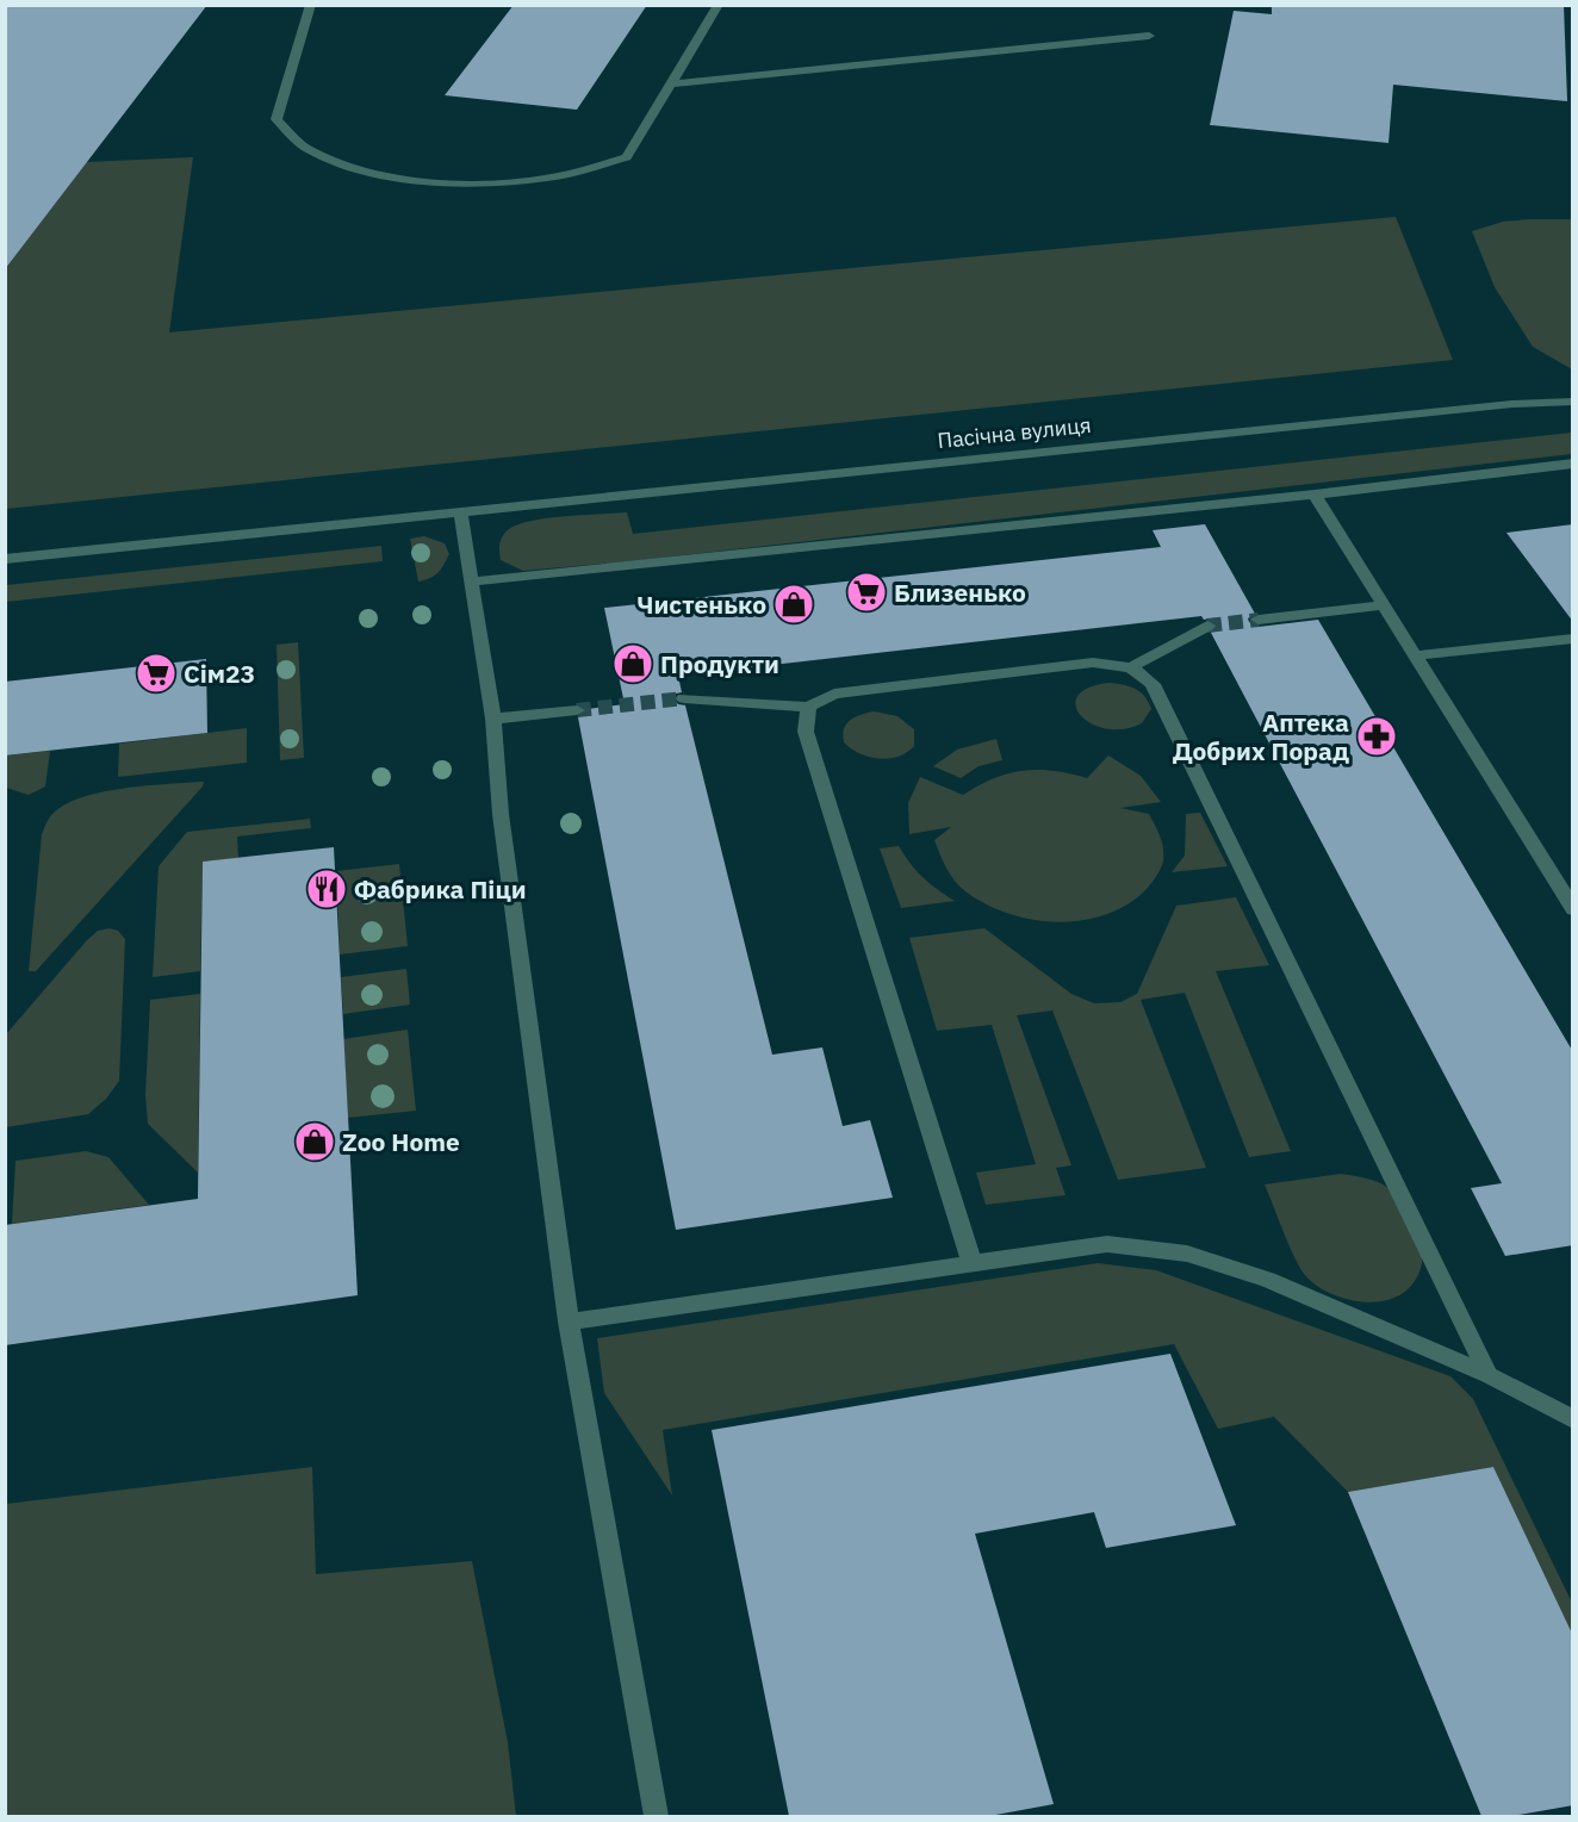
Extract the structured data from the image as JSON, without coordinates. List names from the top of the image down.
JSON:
{
  "streets": {
    "street": ["Пасічна вулиця"]
  },
  "places": {
    "supermarket": ["Близенько", "Сім23"],
    "shop": ["Чистенько", "Продукти", "Zoo Home"],
    "pharmacy": ["Аптека Добрих Порад"],
    "restaurant": ["Фабрика Піци"]
  }
}
